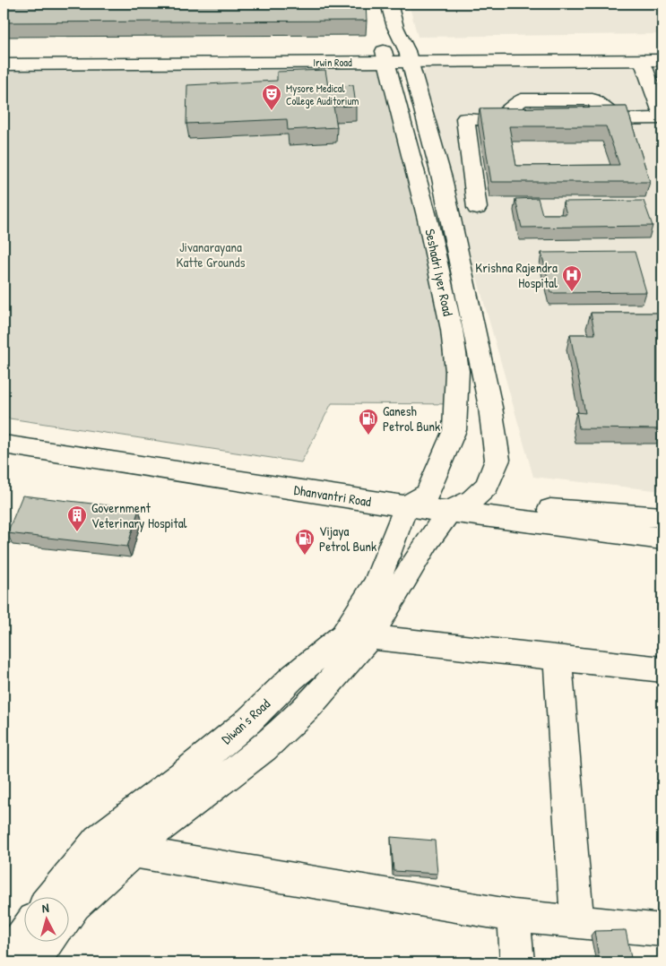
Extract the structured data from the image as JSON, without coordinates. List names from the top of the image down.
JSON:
{
  "streets": {
    "street": [
      "Irwin Road",
      "Seshadri Iyer Road",
      "Dhanvantri Road",
      "Diwan's Road"
    ]
  },
  "crossings": [
    ["Irwin Road", "Seshadri Iyer Road"],
    ["Seshadri Iyer Road", "Dhanvantri Road"],
    ["Seshadri Iyer Road", "Diwan's Road"],
    ["Dhanvantri Road", "Diwan's Road"]
  ],
  "parks": ["Jivanarayana Katte Grounds"],
  "places": {
    "theatre": ["Mysore Medical College Auditorium"],
    "hospital": ["Krishna Rajendra Hospital"],
    "fuel station": ["Ganesh Petrol Bunk", "Vijaya Petrol Bunk"],
    "building": ["Government Veterinary Hospital"]
  },
  "north": "top"
}
